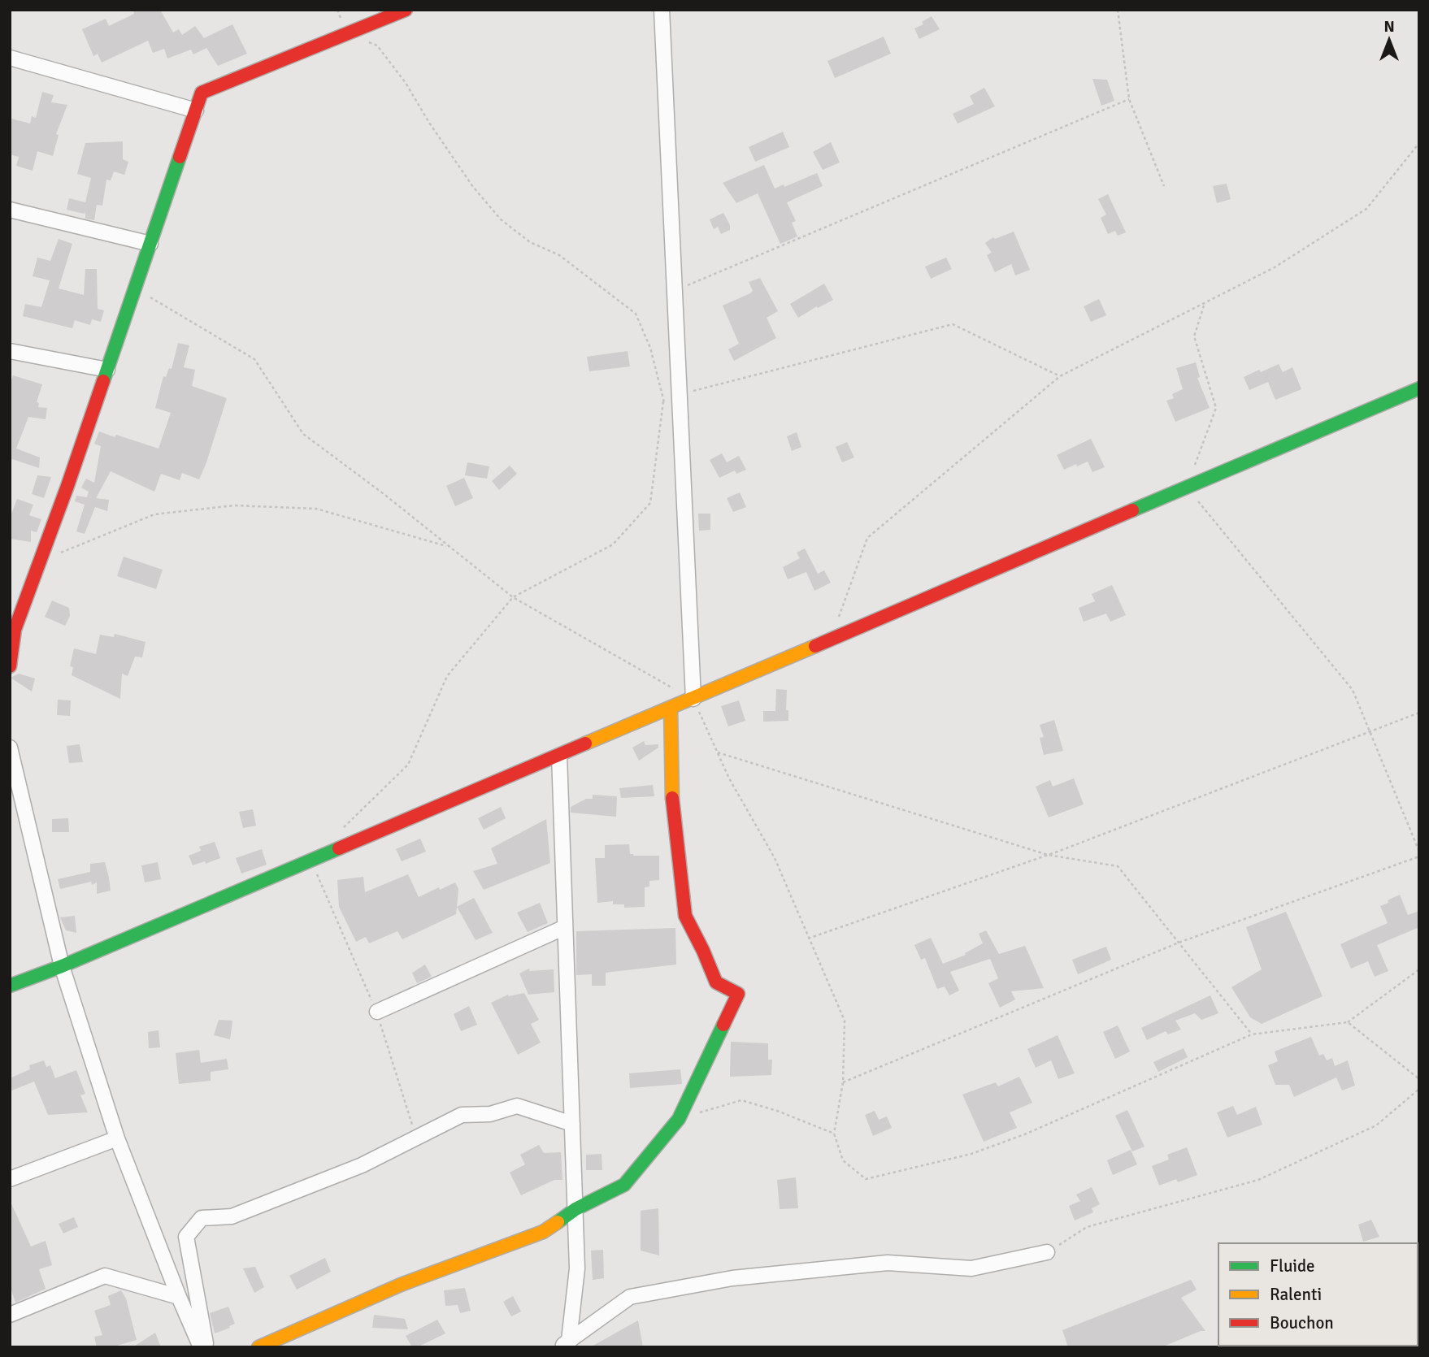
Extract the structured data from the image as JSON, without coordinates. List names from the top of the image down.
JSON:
{
  "legend": ["Fluide", "Ralenti", "Bouchon"],
  "north": "top"
}
